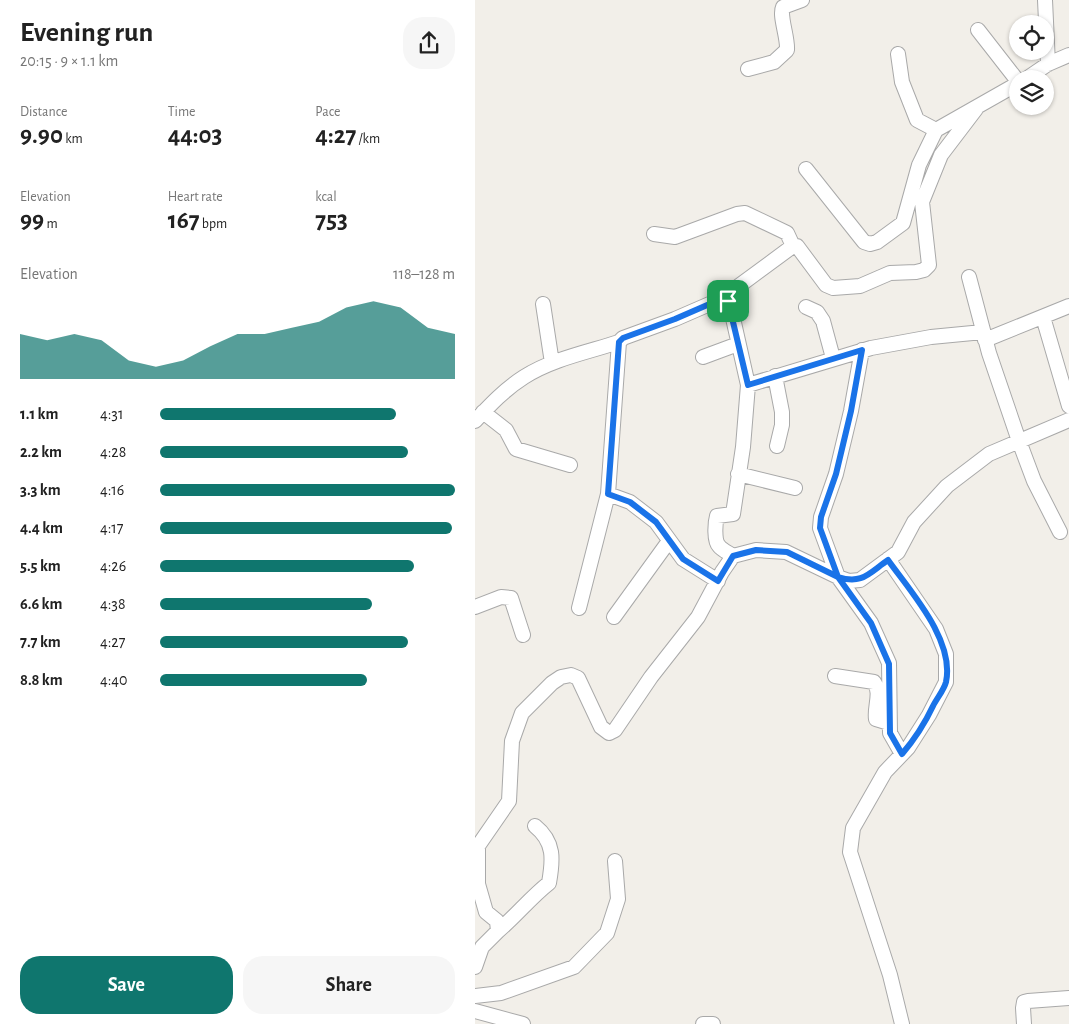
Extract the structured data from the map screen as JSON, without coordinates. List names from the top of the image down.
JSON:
{
  "page": {
    "heading": ["Evening run", "20:15 · 9 × 1.1 km"],
    "stats": [
      ["Distance", "9.90 km"],
      ["Time", "44:03"],
      ["Pace", "4:27 /km"],
      ["Elevation", "99 m"],
      ["Heart rate", "167 bpm"],
      ["kcal", "753"]
    ],
    "chart": ["Elevation", "118–128 m"],
    "list": [
      {
        "name": "1.1 km",
        "note": "4:31"
      },
      {
        "name": "2.2 km",
        "note": "4:28"
      },
      {
        "name": "3.3 km",
        "note": "4:16"
      },
      {
        "name": "4.4 km",
        "note": "4:17"
      },
      {
        "name": "5.5 km",
        "note": "4:26"
      },
      {
        "name": "6.6 km",
        "note": "4:38"
      },
      {
        "name": "7.7 km",
        "note": "4:27"
      },
      {
        "name": "8.8 km",
        "note": "4:40"
      }
    ],
    "buttons": ["Save", "Share"]
  }
}
